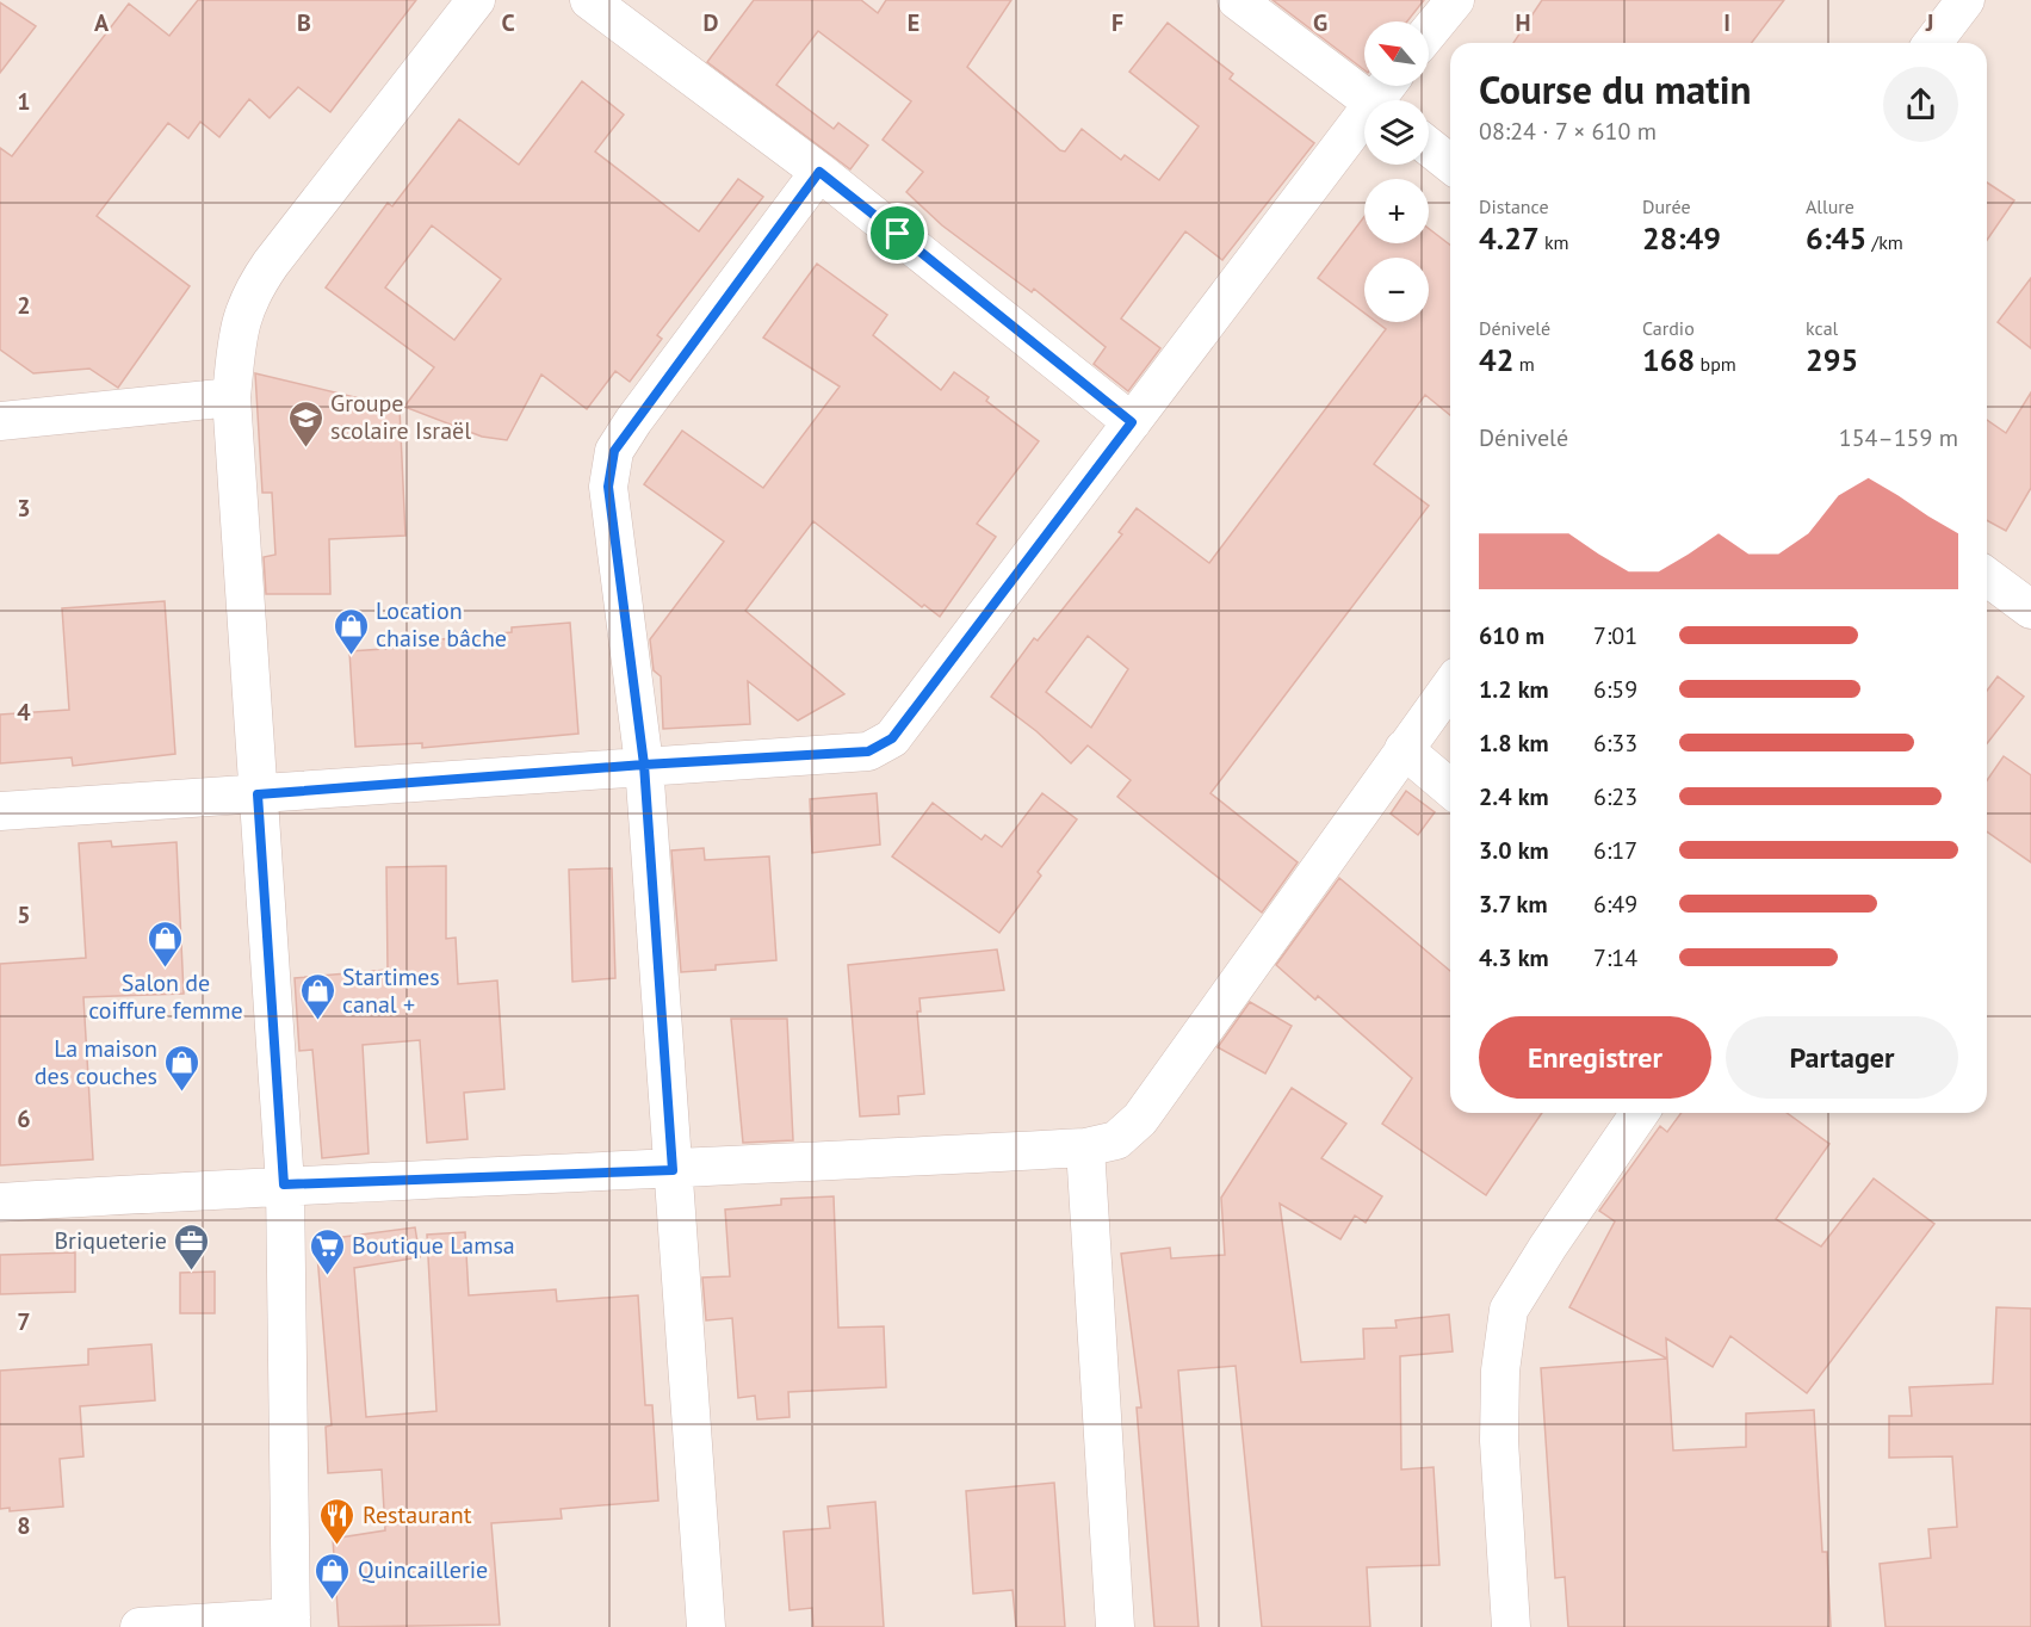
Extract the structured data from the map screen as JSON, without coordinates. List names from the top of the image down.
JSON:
{
  "places": {
    "school or university": ["Groupe scolaire Israël"],
    "shop": [
      "Location chaise bâche",
      "Salon de coiffure femme",
      "Startimes canal +",
      "La maison des couches",
      "Quincaillerie"
    ],
    "office": ["Briqueterie"],
    "supermarket": ["Boutique Lamsa"],
    "restaurant": ["Restaurant"]
  },
  "north": "top left",
  "page": {
    "map_buttons": ["+", "−"],
    "heading": ["Course du matin", "08:24 · 7 × 610 m"],
    "stats": [
      ["Distance", "4.27 km"],
      ["Durée", "28:49"],
      ["Allure", "6:45 /km"],
      ["Dénivelé", "42 m"],
      ["Cardio", "168 bpm"],
      ["kcal", "295"]
    ],
    "chart": ["Dénivelé", "154–159 m"],
    "list": [
      {
        "name": "610 m",
        "note": "7:01"
      },
      {
        "name": "1.2 km",
        "note": "6:59"
      },
      {
        "name": "1.8 km",
        "note": "6:33"
      },
      {
        "name": "2.4 km",
        "note": "6:23"
      },
      {
        "name": "3.0 km",
        "note": "6:17"
      },
      {
        "name": "3.7 km",
        "note": "6:49"
      },
      {
        "name": "4.3 km",
        "note": "7:14"
      }
    ],
    "buttons": ["Enregistrer", "Partager"]
  },
  "grid": {
    "columns": [
      "A",
      "B",
      "C",
      "D",
      "E",
      "F",
      "G",
      "H",
      "I",
      "J"
    ],
    "rows": [
      "1",
      "2",
      "3",
      "4",
      "5",
      "6",
      "7",
      "8"
    ]
  }
}
